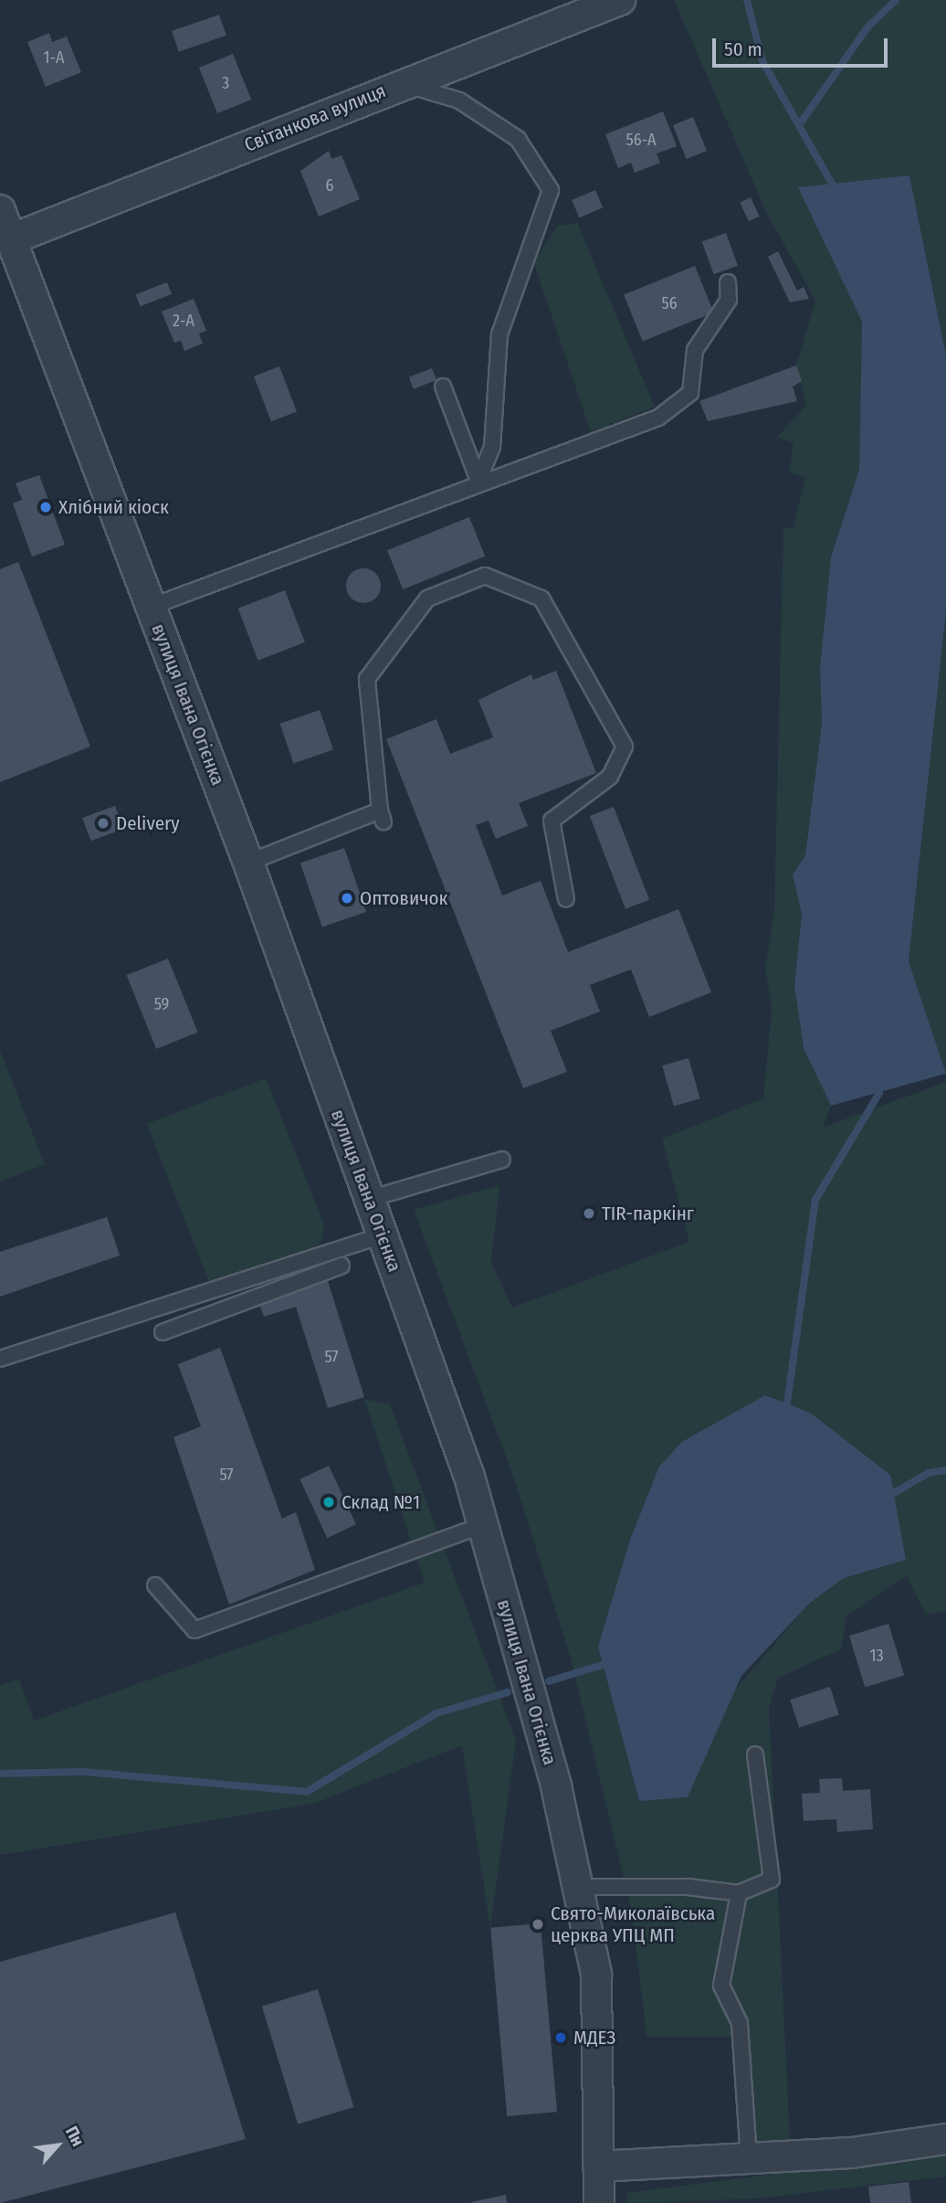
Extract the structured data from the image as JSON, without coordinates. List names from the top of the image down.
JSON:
{
  "streets": {
    "street": ["Світанкова вулиця", "вулиця Івана Огієнка"]
  },
  "crossings": [
    ["Світанкова вулиця", "вулиця Івана Огієнка"]
  ],
  "places": [
    "Хлібний кіоск",
    "Delivery",
    "Оптовичок",
    "TIR-паркінг",
    "Склад №1",
    "Свято-Миколаївська церква УПЦ МП",
    "МДЕЗ"
  ],
  "house_numbers": [
    "1-А",
    "3",
    "56-А",
    "6",
    "56",
    "2-А",
    "59",
    "57",
    "57",
    "13"
  ],
  "scale_bar": "50 m",
  "north": "top right"
}
